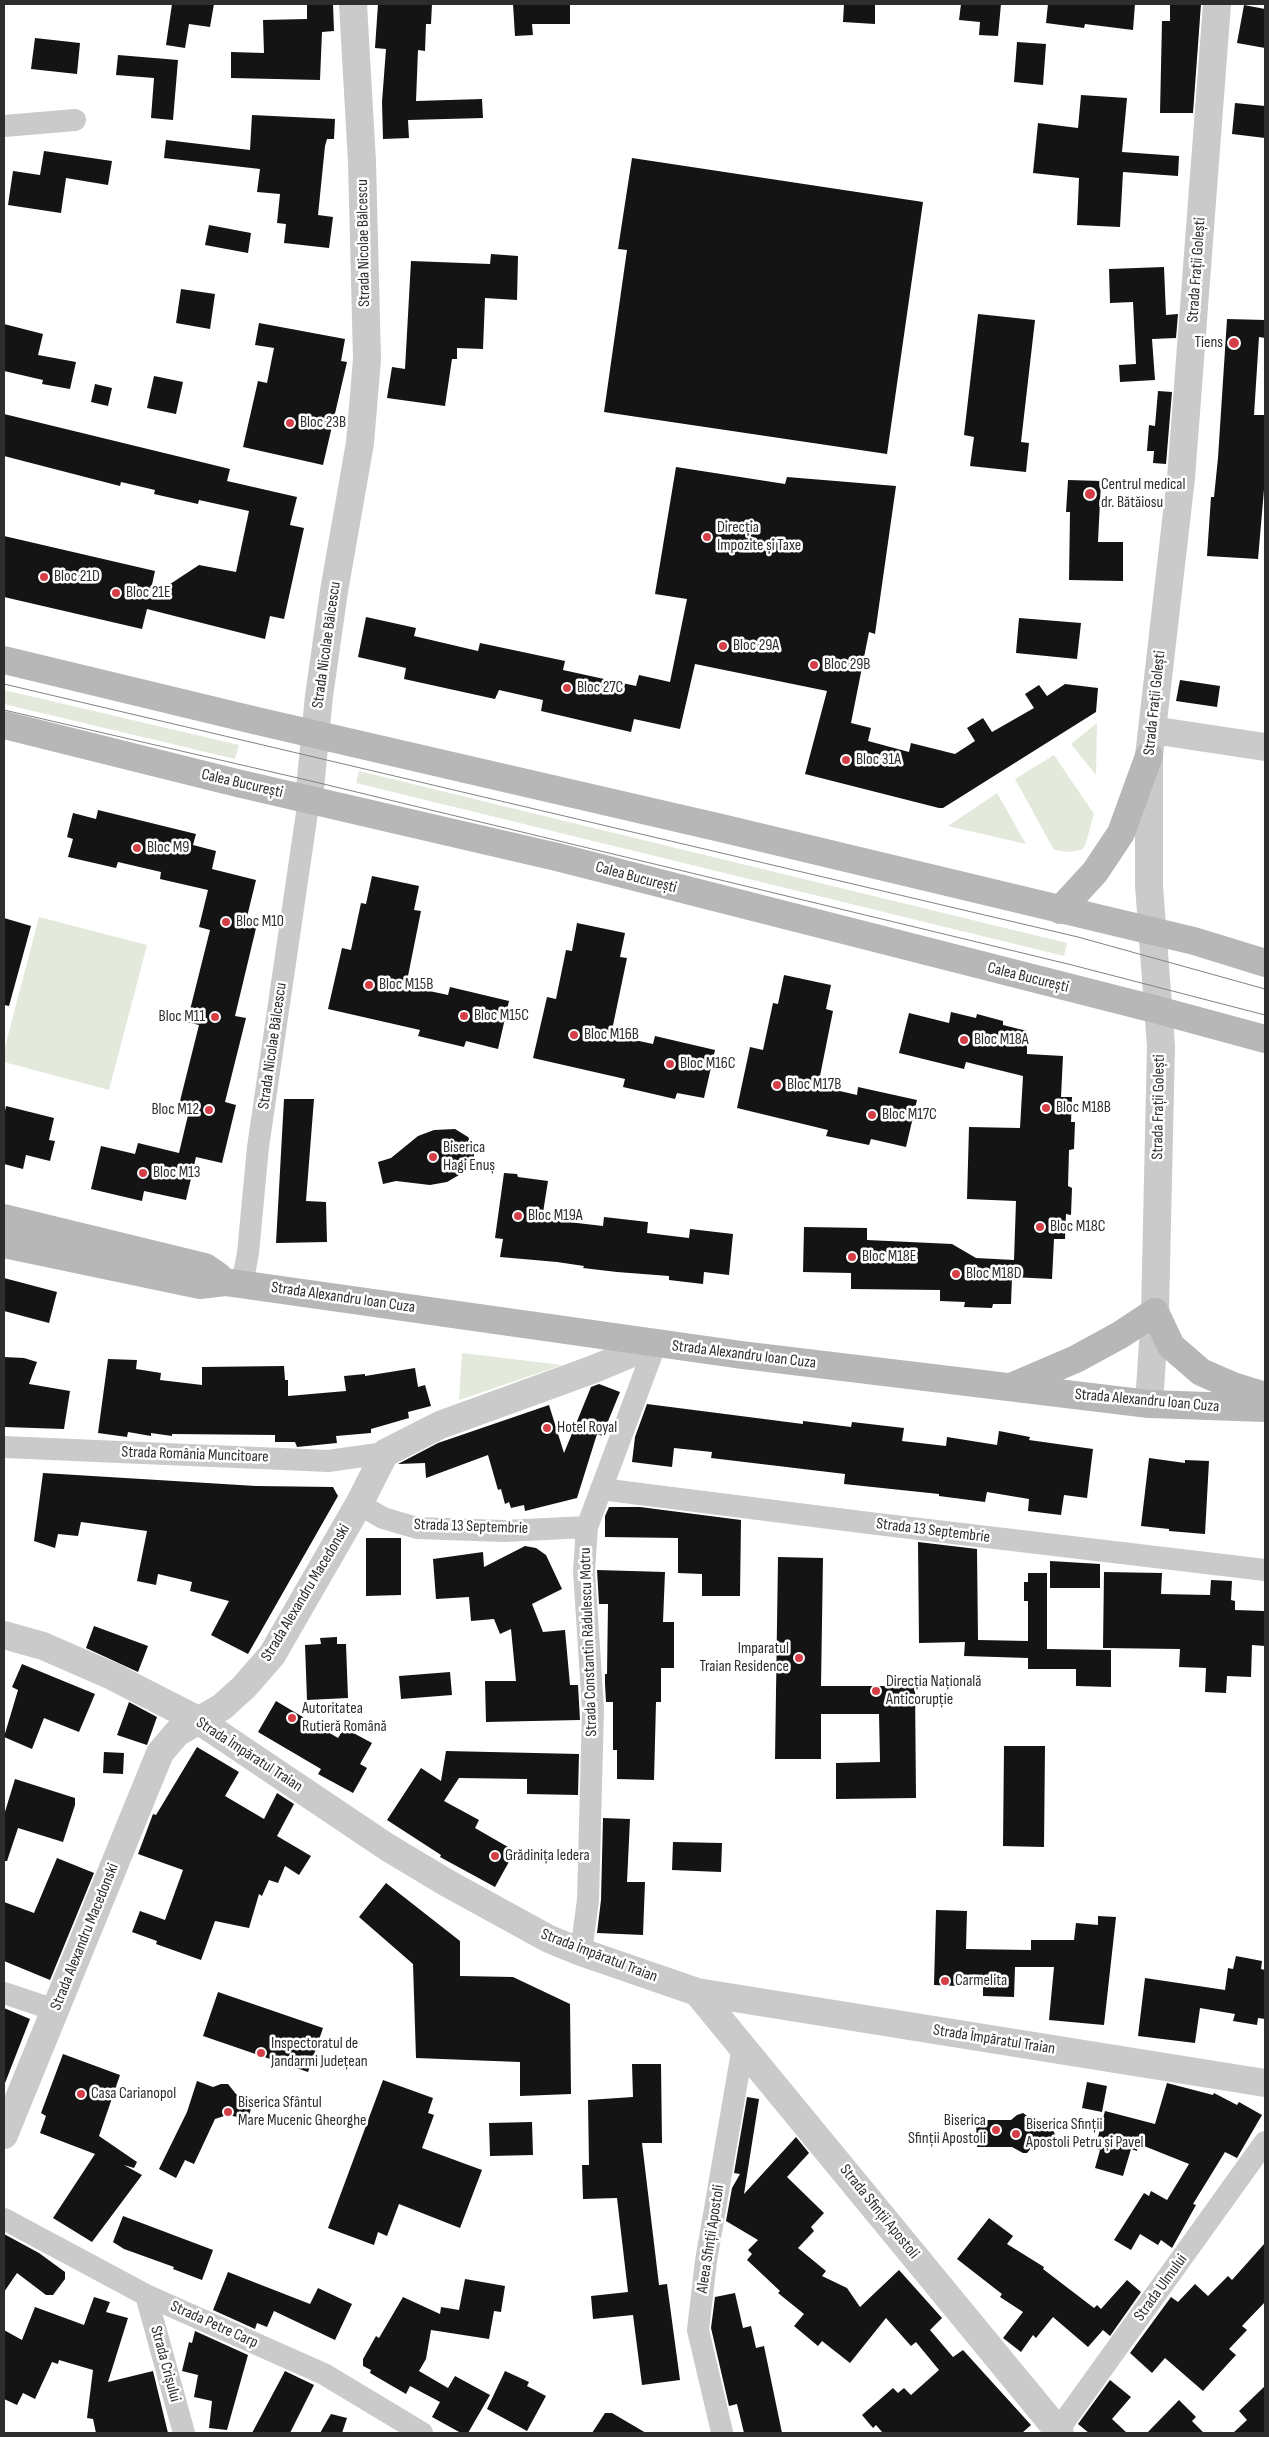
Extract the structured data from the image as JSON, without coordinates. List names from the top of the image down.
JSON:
{
  "streets": {
    "main road": ["Calea București", "Strada Alexandru Ioan Cuza"],
    "street": [
      "Strada Nicolae Bălcescu",
      "Strada Frații Golești",
      "Strada România Muncitoare",
      "Strada 13 Septembrie",
      "Strada Alexandru Macedonski",
      "Strada Constantin Rădulescu Motru",
      "Strada Împăratul Traian",
      "Strada Sfinții Apostoli",
      "Aleea Sfinții Apostoli",
      "Strada Ulmului",
      "Strada Petre Carp",
      "Strada Crișului"
    ]
  },
  "crossings": [
    ["Strada Nicolae Bălcescu", "Calea București"],
    ["Strada Nicolae Bălcescu", "Strada Alexandru Ioan Cuza"],
    ["Strada Frații Golești", "Calea București"],
    ["Strada Frații Golești", "Strada Alexandru Ioan Cuza"],
    ["Strada Alexandru Ioan Cuza", "Strada Constantin Rădulescu Motru"],
    ["Strada România Muncitoare", "Strada Alexandru Macedonski"],
    ["Strada 13 Septembrie", "Strada Alexandru Macedonski"],
    ["Strada 13 Septembrie", "Strada Constantin Rădulescu Motru"],
    ["Strada Alexandru Macedonski", "Strada Împăratul Traian"],
    ["Strada Constantin Rădulescu Motru", "Strada Împăratul Traian"],
    ["Strada Împăratul Traian", "Strada Sfinții Apostoli"],
    ["Strada Sfinții Apostoli", "Aleea Sfinții Apostoli"],
    ["Strada Sfinții Apostoli", "Strada Ulmului"],
    ["Strada Petre Carp", "Strada Crișului"]
  ],
  "places": [
    "Tiens",
    "Bloc 23B",
    "Centrul medical dr. Bătăiosu",
    "Direcția Impozite și Taxe",
    "Bloc 21D",
    "Bloc 21E",
    "Bloc 29A",
    "Bloc 29B",
    "Bloc 27C",
    "Bloc 31A",
    "Bloc M9",
    "Bloc M10",
    "Bloc M15B",
    "Bloc M15C",
    "Bloc M11",
    "Bloc M16B",
    "Bloc M18A",
    "Bloc M16C",
    "Bloc M17B",
    "Bloc M18B",
    "Bloc M12",
    "Bloc M17C",
    "Biserica Hagi Enuș",
    "Bloc M13",
    "Bloc M19A",
    "Bloc M18C",
    "Bloc M18E",
    "Bloc M18D",
    "Hotel Royal",
    "Imparatul Traian Residence",
    "Direcția Națională Anticorupție",
    "Autoritatea Rutieră Română",
    "Grădinița Iedera",
    "Carmelita",
    "Inspectoratul de Jandarmi Județean",
    "Casa Carianopol",
    "Biserica Sfântul Mare Mucenic Gheorghe",
    "Biserica Sfinții Apostoli",
    "Biserica Sfinții Apostoli Petru și Pavel"
  ]
}
